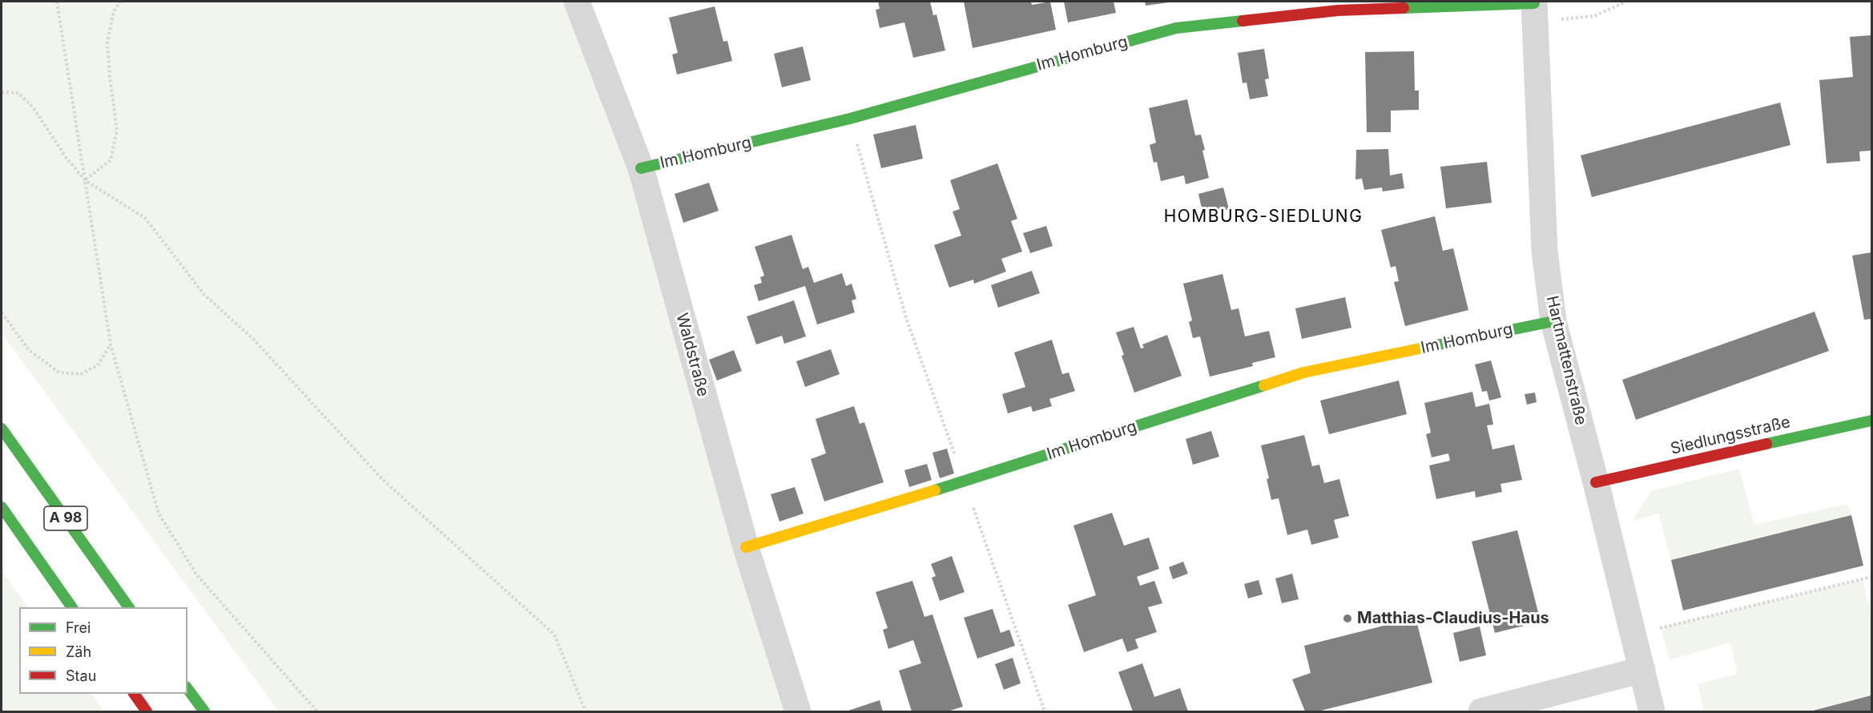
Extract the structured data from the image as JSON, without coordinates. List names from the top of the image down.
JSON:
{
  "streets": {
    "main road": ["Im Homburg", "Siedlungsstraße", "A 98"],
    "street": ["Waldstraße", "Hartmattenstraße"]
  },
  "crossings": [
    ["Im Homburg", "Waldstraße"],
    ["Im Homburg", "Hartmattenstraße"],
    ["Hartmattenstraße", "Siedlungsstraße"]
  ],
  "districts": ["HOMBURG-SIEDLUNG"],
  "places": ["Matthias-Claudius-Haus"],
  "legend": ["Frei", "Zäh", "Stau"]
}
